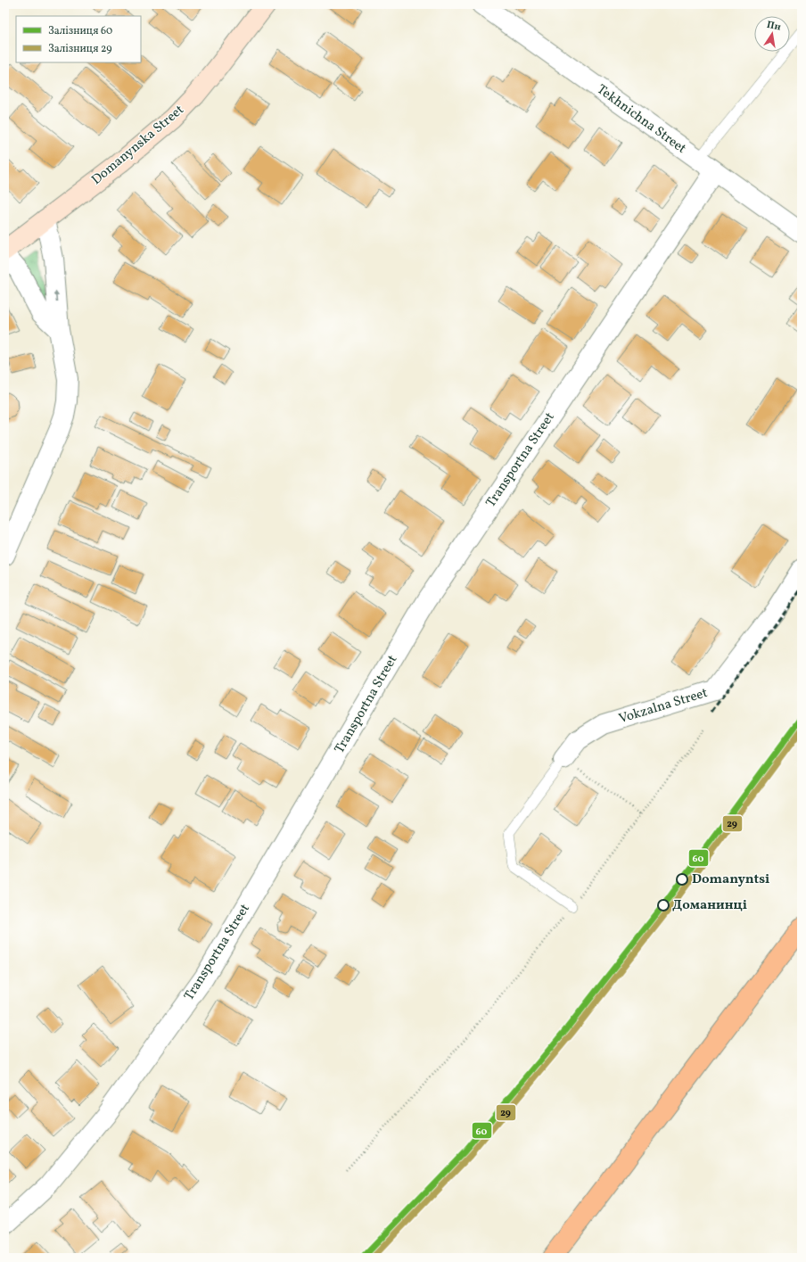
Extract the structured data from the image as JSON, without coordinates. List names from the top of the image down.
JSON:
{
  "streets": {
    "main road": ["Domanynska Street"],
    "street": ["Tekhnichna Street", "Transportna Street", "Vokzalna Street"]
  },
  "crossings": [
    ["Tekhnichna Street", "Transportna Street"]
  ],
  "places": ["Domanyntsi", "Доманинці"],
  "lines": ["rail line 60", "rail line 29"],
  "legend": ["Залізниця 60", "Залізниця 29"],
  "north": "top"
}
